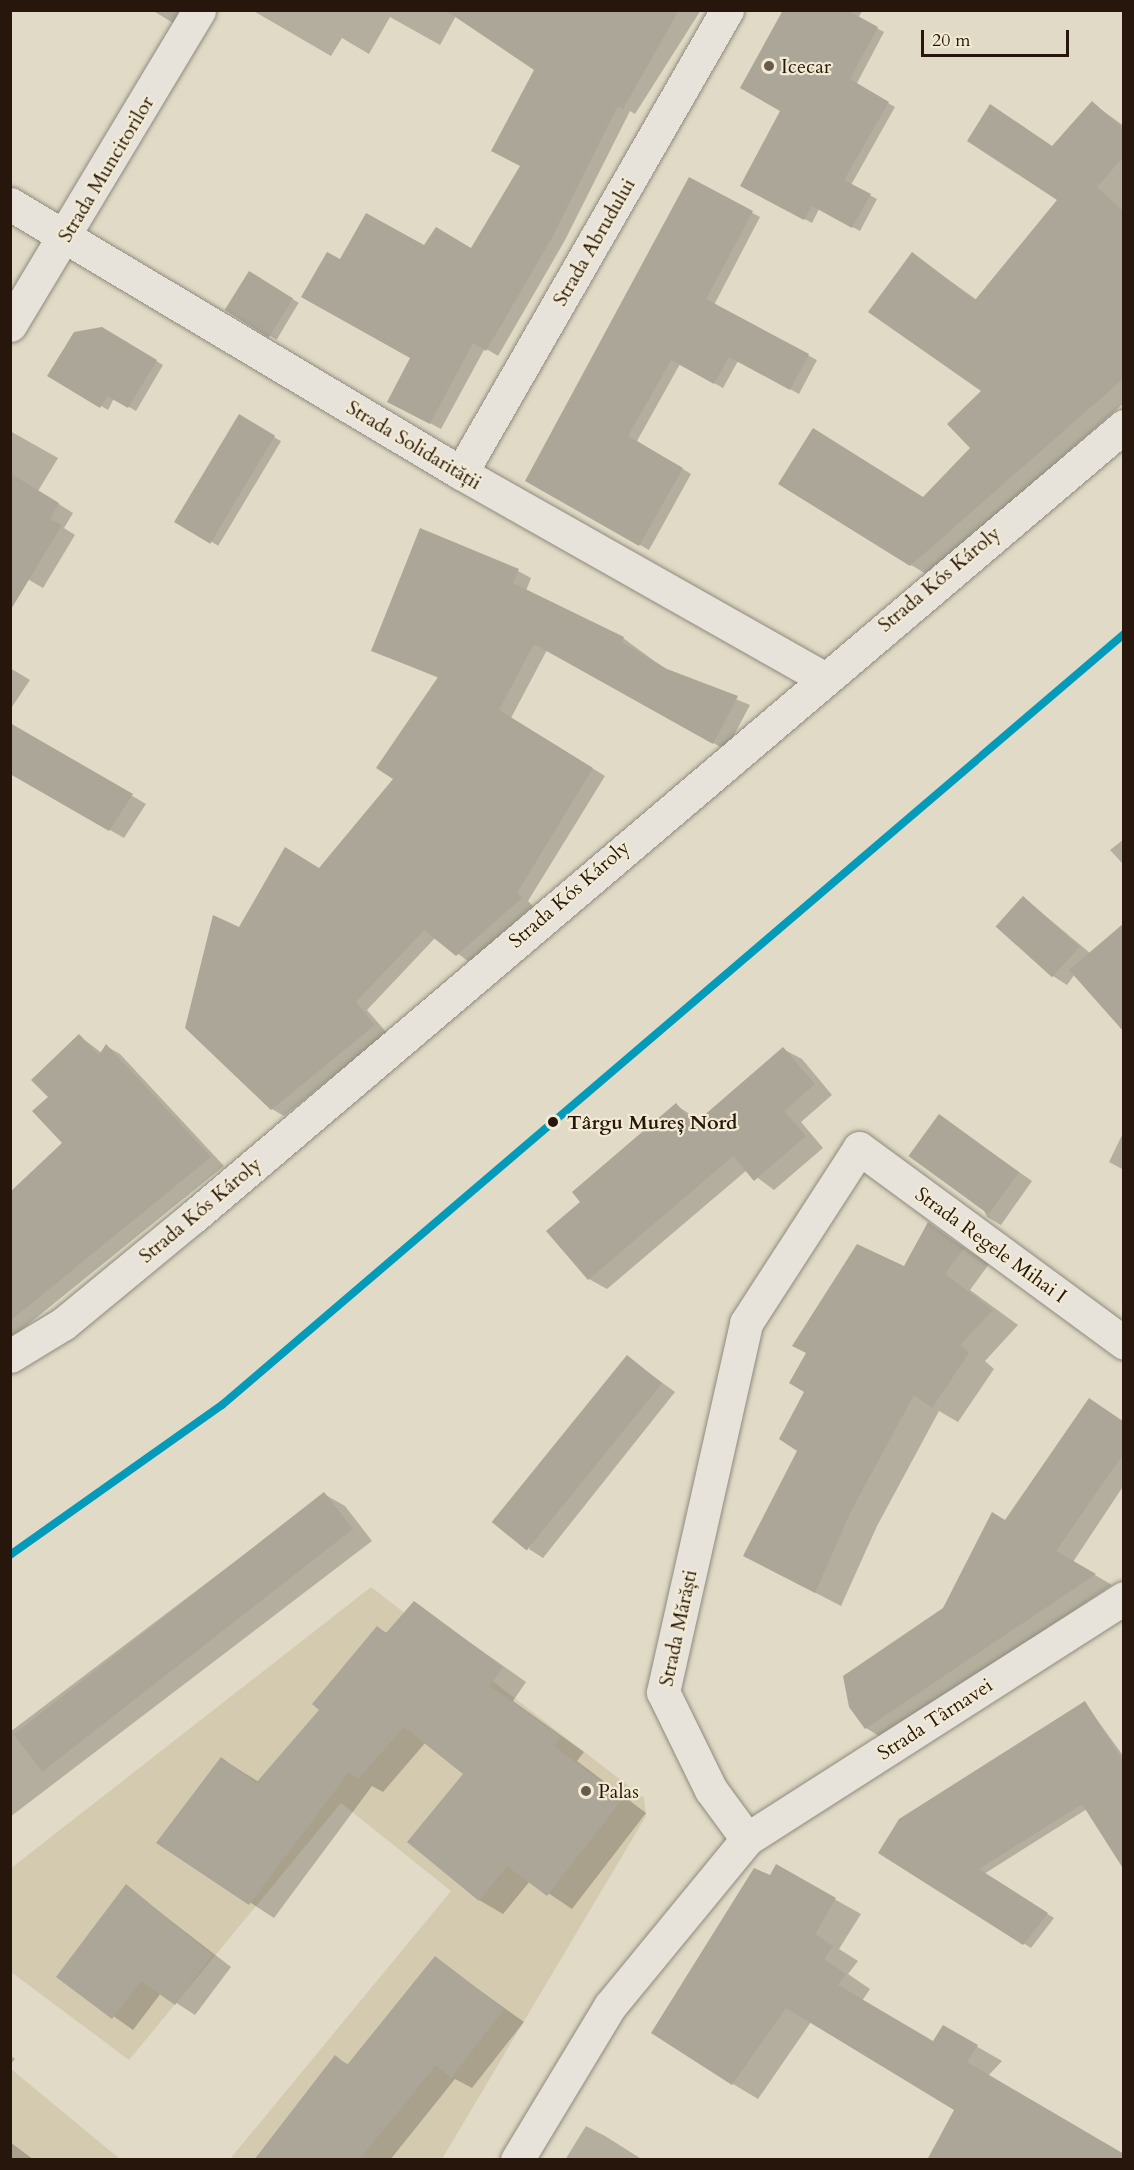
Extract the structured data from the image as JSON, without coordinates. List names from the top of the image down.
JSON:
{
  "streets": {
    "street": [
      "Strada Muncitorilor",
      "Strada Abrudului",
      "Strada Solidarității",
      "Strada Kós Károly",
      "Strada Regele Mihai I",
      "Strada Mărăști",
      "Strada Târnavei"
    ]
  },
  "crossings": [
    ["Strada Muncitorilor", "Strada Solidarității"],
    ["Strada Abrudului", "Strada Solidarității"],
    ["Strada Solidarității", "Strada Kós Károly"],
    ["Strada Regele Mihai I", "Strada Mărăști"],
    ["Strada Mărăști", "Strada Târnavei"]
  ],
  "places": ["Icecar", "Târgu Mureș Nord", "Palas"],
  "scale_bar": "20 m"
}
